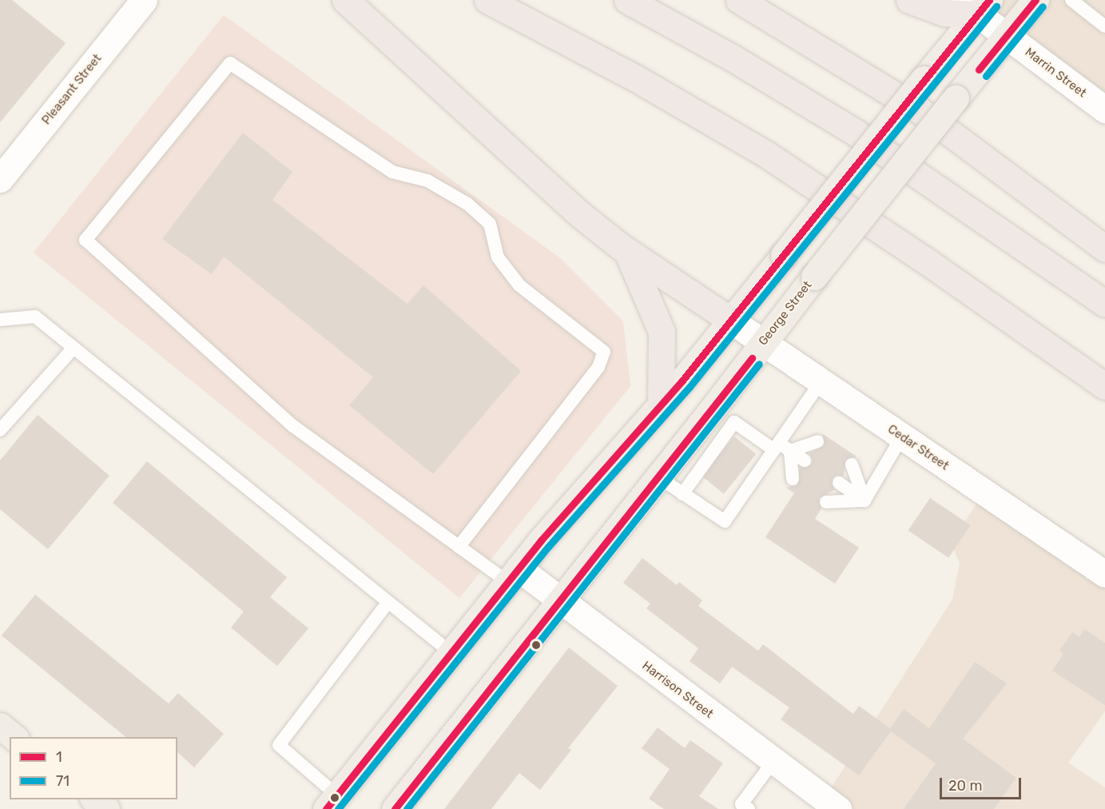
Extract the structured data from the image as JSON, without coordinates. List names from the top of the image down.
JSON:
{
  "streets": {
    "main road": ["George Street"],
    "street": [
      "Marrin Street",
      "Pleasant Street",
      "Cedar Street",
      "Harrison Street"
    ]
  },
  "crossings": [
    ["Marrin Street", "George Street"],
    ["George Street", "Cedar Street"],
    ["George Street", "Harrison Street"]
  ],
  "lines": ["transit line 1", "transit line 71"],
  "legend": ["1", "71"],
  "scale_bar": "20 m"
}
